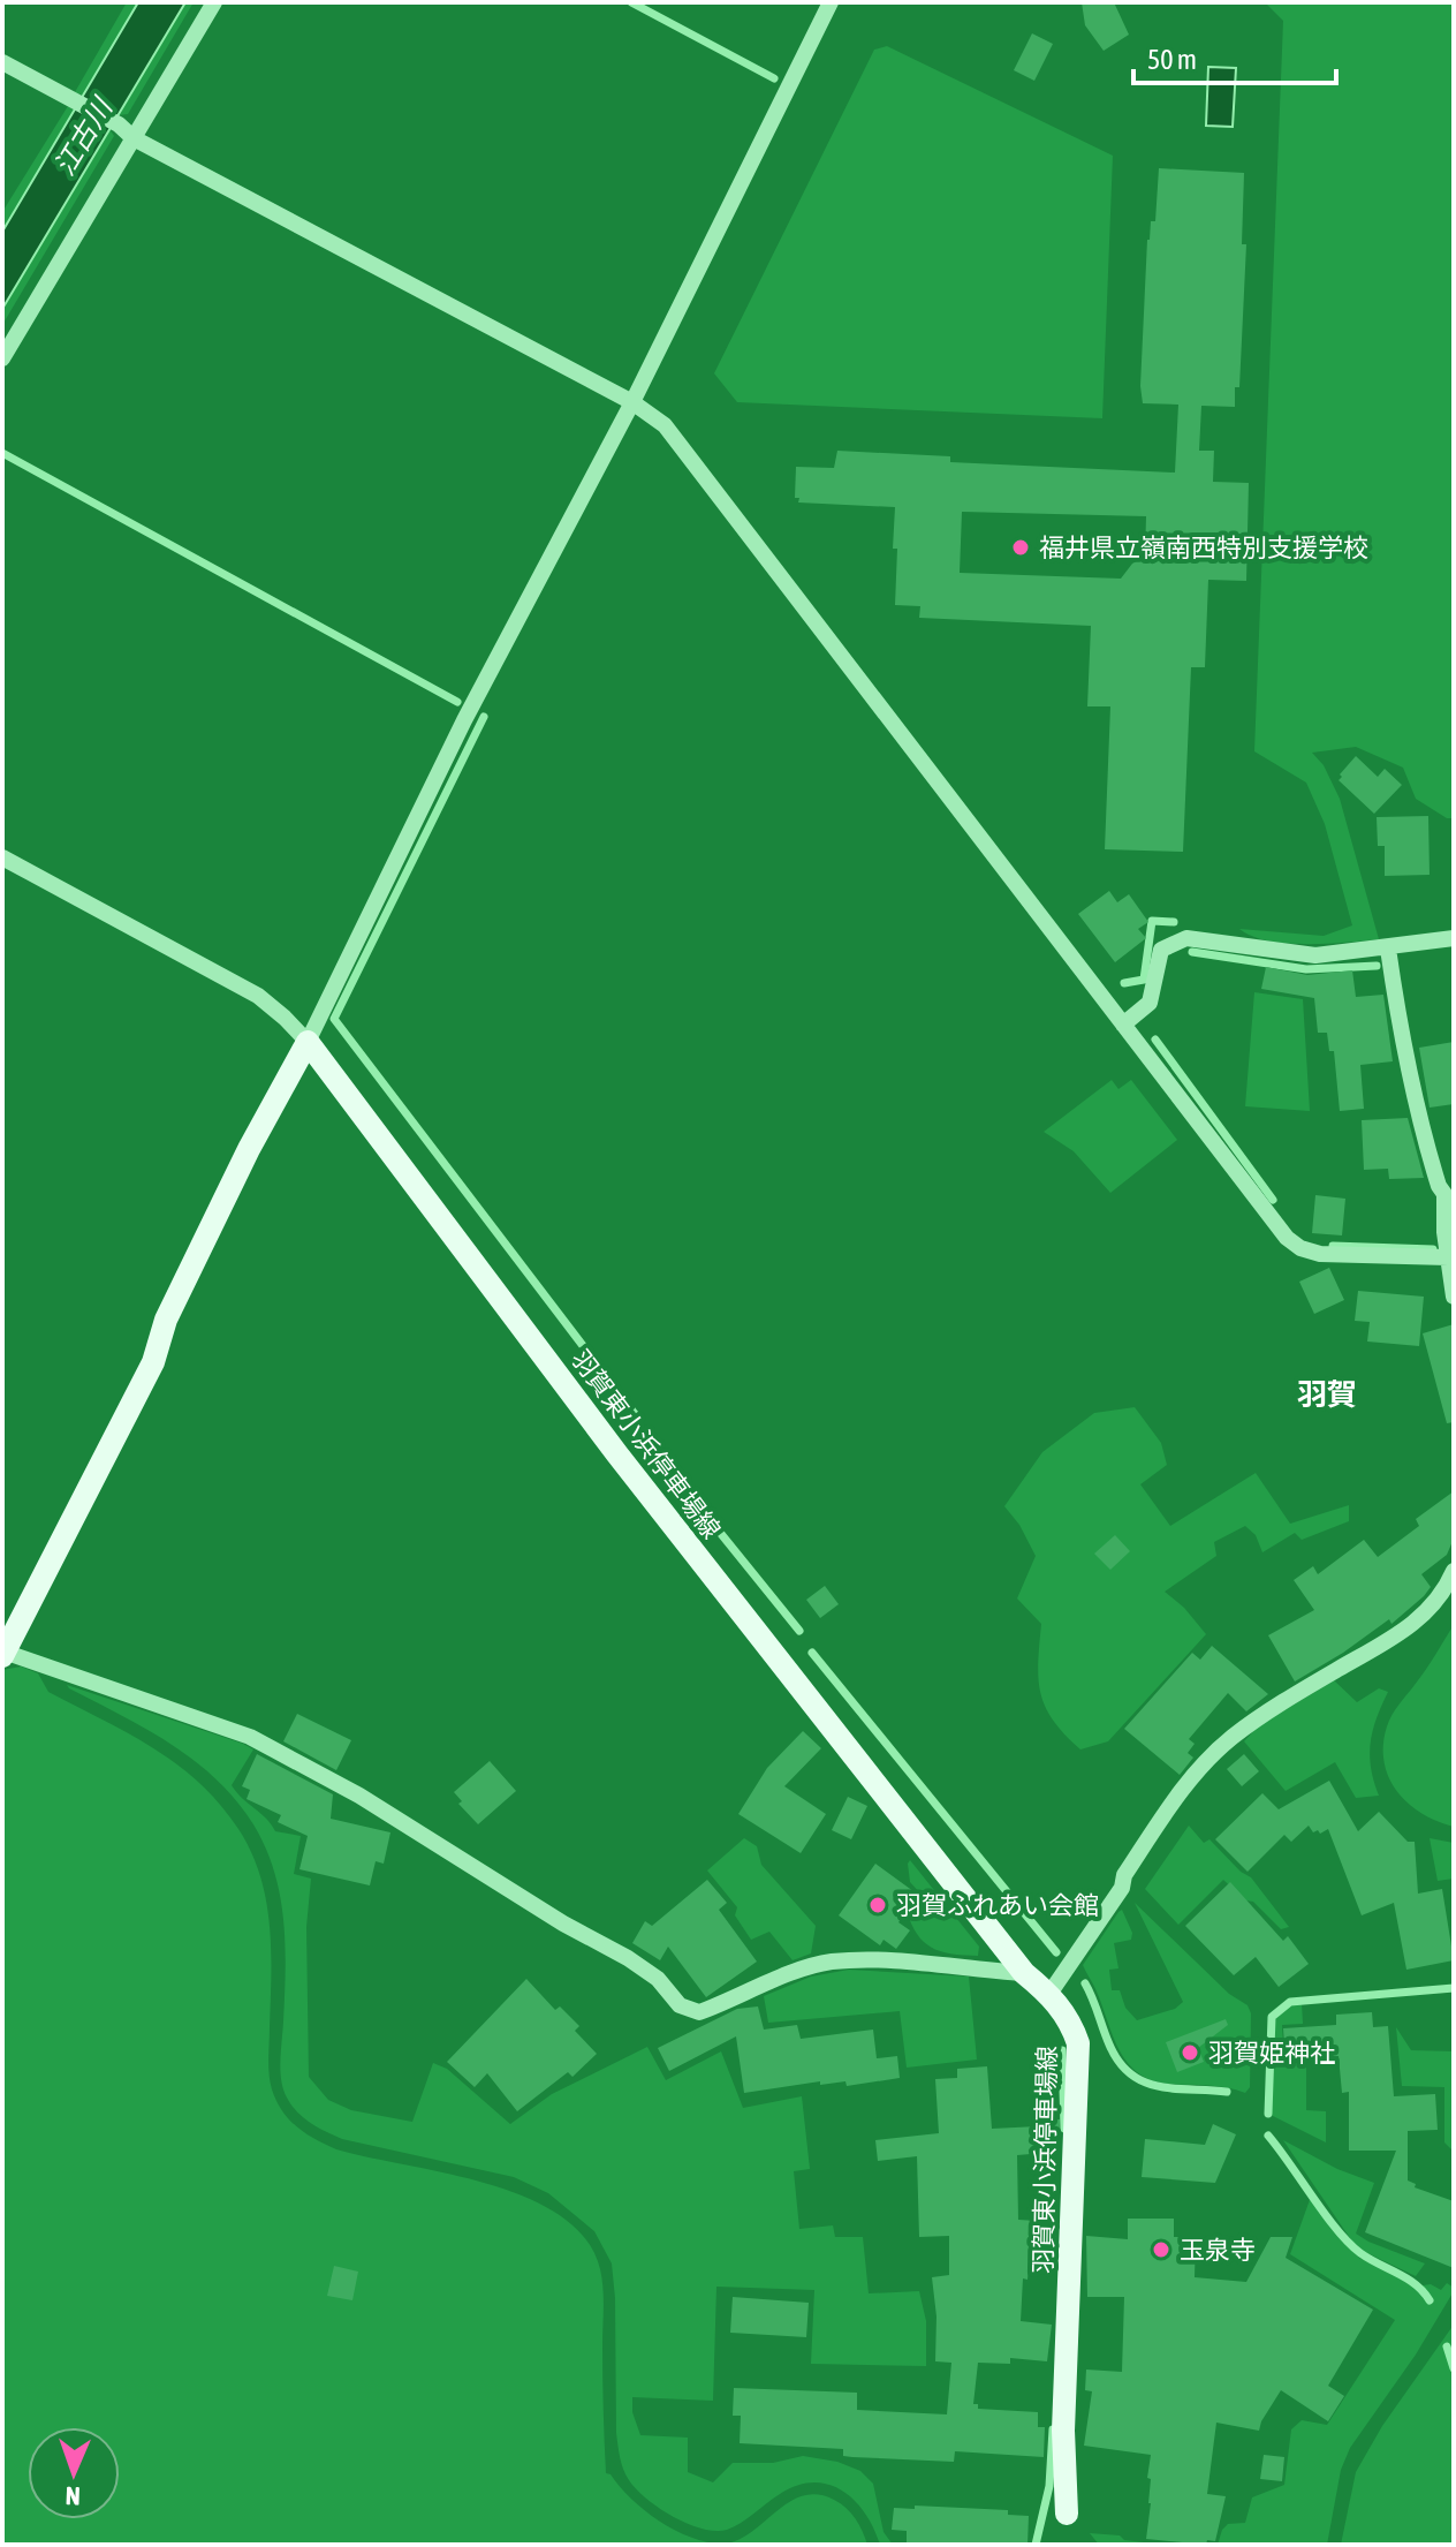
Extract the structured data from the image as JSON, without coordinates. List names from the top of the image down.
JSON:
{
  "streets": {
    "main road": ["羽賀東小浜停車場線"]
  },
  "districts": ["羽賀"],
  "water": ["江古川"],
  "places": [
    "福井県立嶺南西特別支援学校",
    "羽賀ふれあい会館",
    "羽賀姫神社",
    "玉泉寺"
  ],
  "scale_bar": "50 m",
  "north": "bottom"
}
